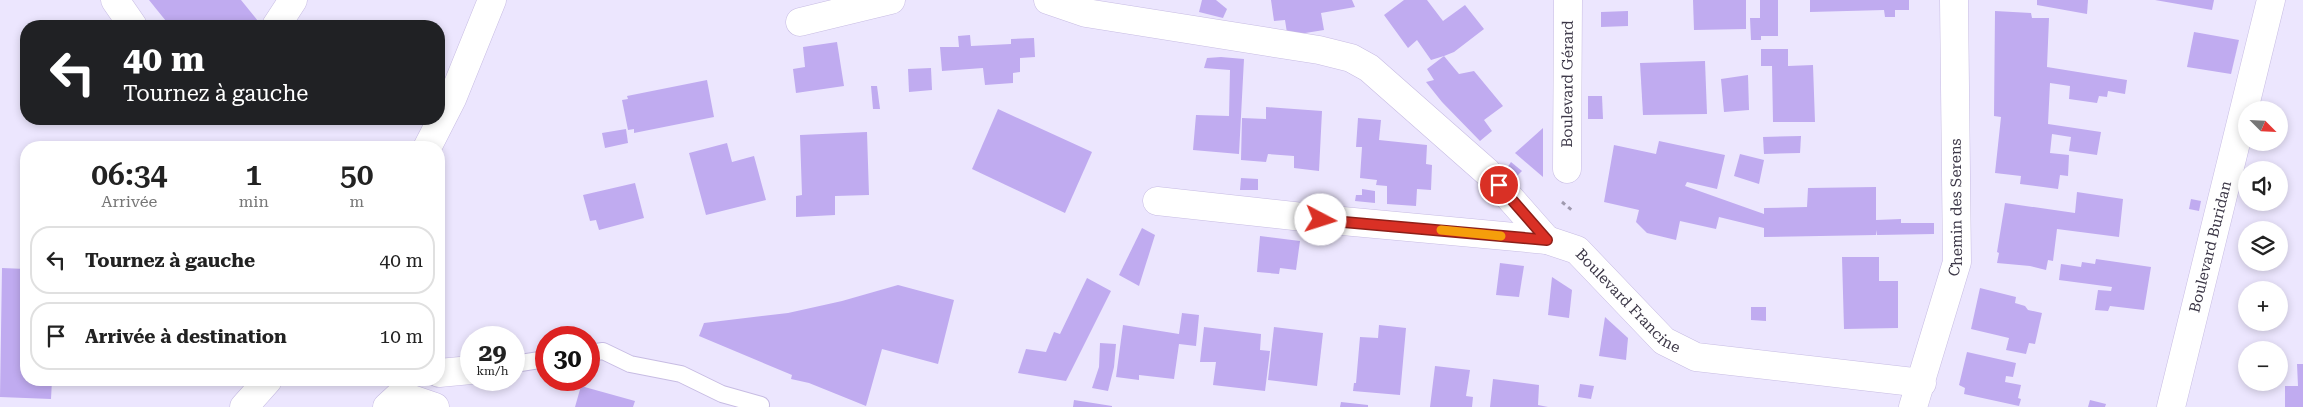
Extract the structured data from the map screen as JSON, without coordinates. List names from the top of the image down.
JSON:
{
  "streets": {
    "street": [
      "Boulevard Gérard",
      "Chemin des Serens",
      "Boulevard Buridan",
      "Boulevard Francine"
    ]
  },
  "crossings": [
    ["Chemin des Serens", "Boulevard Francine"]
  ],
  "north": "bottom right",
  "page": {
    "turn": ["40 m", "Tournez à gauche"],
    "map_buttons": ["+", "−"],
    "eta": [
      "06:34",
      "Arrivée",
      "1",
      "min",
      "50",
      "m"
    ],
    "list": [
      {
        "name": "Tournez à gauche",
        "value": "40 m"
      },
      {
        "name": "Arrivée à destination",
        "value": "10 m"
      }
    ],
    "speed": "29 km/h",
    "limit": "30"
  }
}
